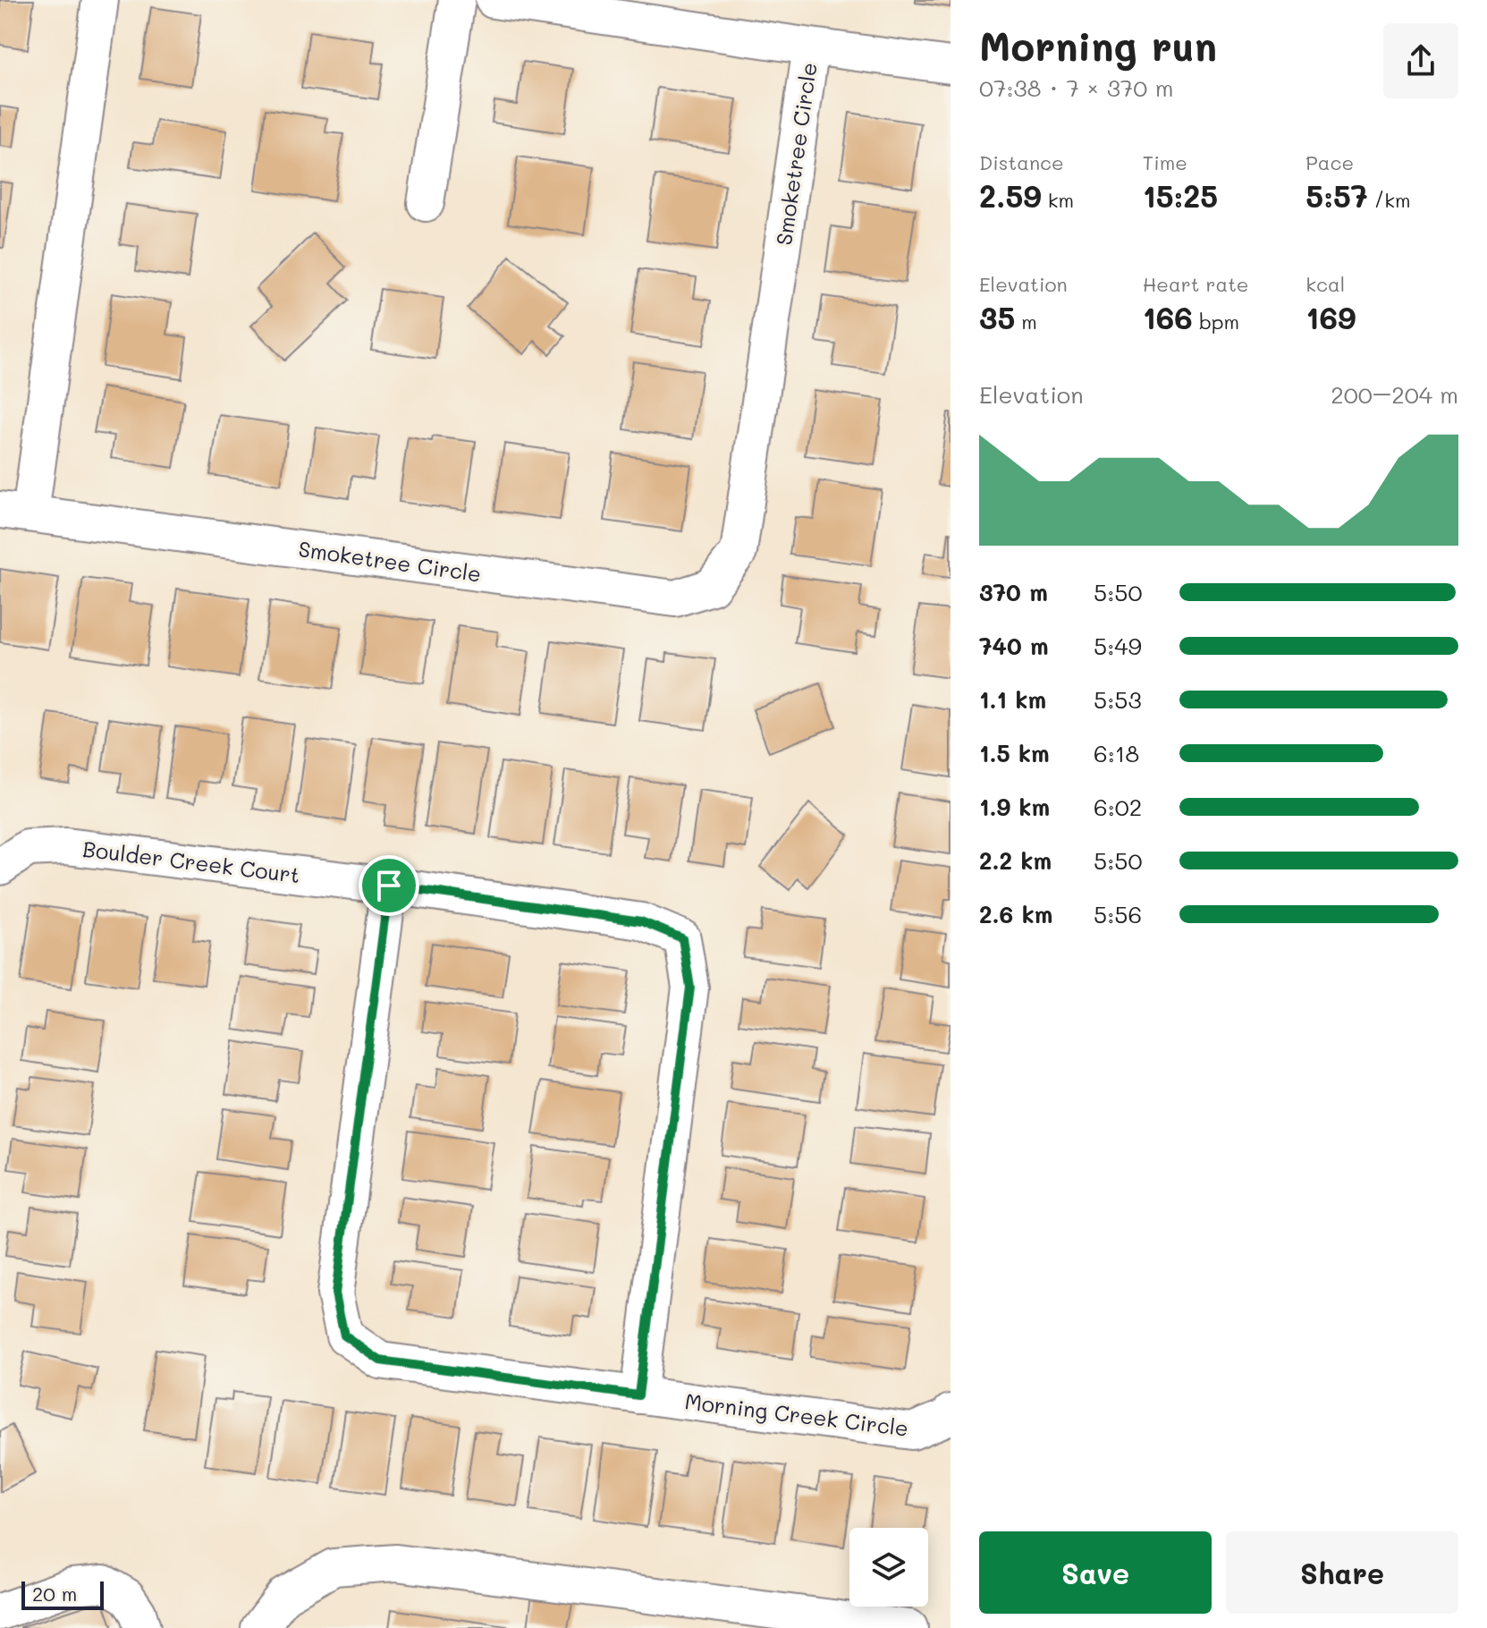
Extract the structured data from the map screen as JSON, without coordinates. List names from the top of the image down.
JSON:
{
  "streets": {
    "street": ["Smoketree Circle", "Boulder Creek Court", "Morning Creek Circle"]
  },
  "crossings": [
    ["Boulder Creek Court", "Morning Creek Circle"]
  ],
  "scale_bar": "20 m",
  "page": {
    "heading": ["Morning run", "07:38 · 7 × 370 m"],
    "stats": [
      ["Distance", "2.59 km"],
      ["Time", "15:25"],
      ["Pace", "5:57 /km"],
      ["Elevation", "35 m"],
      ["Heart rate", "166 bpm"],
      ["kcal", "169"]
    ],
    "chart": ["Elevation", "200–204 m"],
    "list": [
      {
        "name": "370 m",
        "note": "5:50"
      },
      {
        "name": "740 m",
        "note": "5:49"
      },
      {
        "name": "1.1 km",
        "note": "5:53"
      },
      {
        "name": "1.5 km",
        "note": "6:18"
      },
      {
        "name": "1.9 km",
        "note": "6:02"
      },
      {
        "name": "2.2 km",
        "note": "5:50"
      },
      {
        "name": "2.6 km",
        "note": "5:56"
      }
    ],
    "buttons": ["Save", "Share"],
    "scale": "20 m"
  }
}
